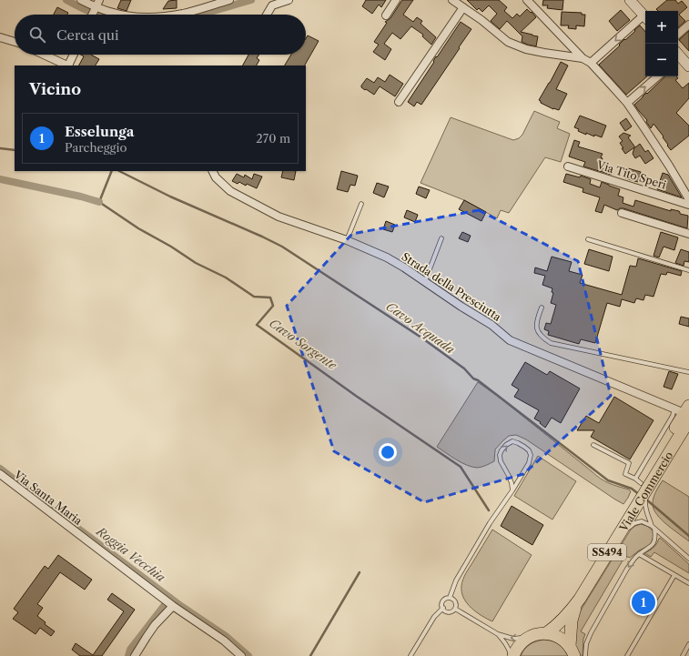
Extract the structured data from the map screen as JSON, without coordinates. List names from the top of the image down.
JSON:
{
  "streets": {
    "main road": ["Viale Commercio", "SS494"],
    "street": ["Via Tito Speri", "Strada della Presciutta", "Via Santa Maria"]
  },
  "crossings": [
    ["Strada della Presciutta", "Viale Commercio"]
  ],
  "water": ["Cavo Acquada", "Cavo Sorgente", "Roggia Vecchia"],
  "page": {
    "map_buttons": ["+", "−"],
    "search": "Cerca qui",
    "heading": "Vicino",
    "list": [
      {
        "mark": "1",
        "name": "Esselunga",
        "note": "Parcheggio",
        "value": "270 m"
      }
    ],
    "pins": "1"
  }
}
